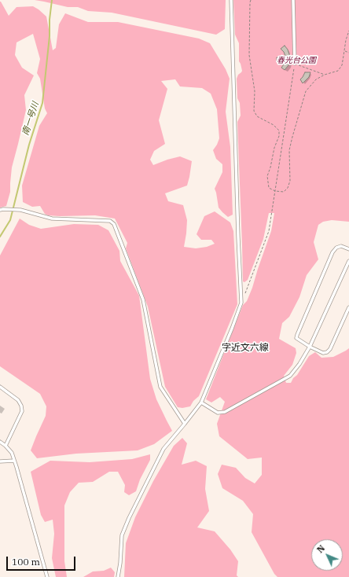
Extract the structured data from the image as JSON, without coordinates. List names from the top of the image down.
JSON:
{
  "districts": ["字近文六線"],
  "water": ["南一号川"],
  "parks": ["春光台公園"],
  "scale_bar": "100 m",
  "north": "top left"
}
